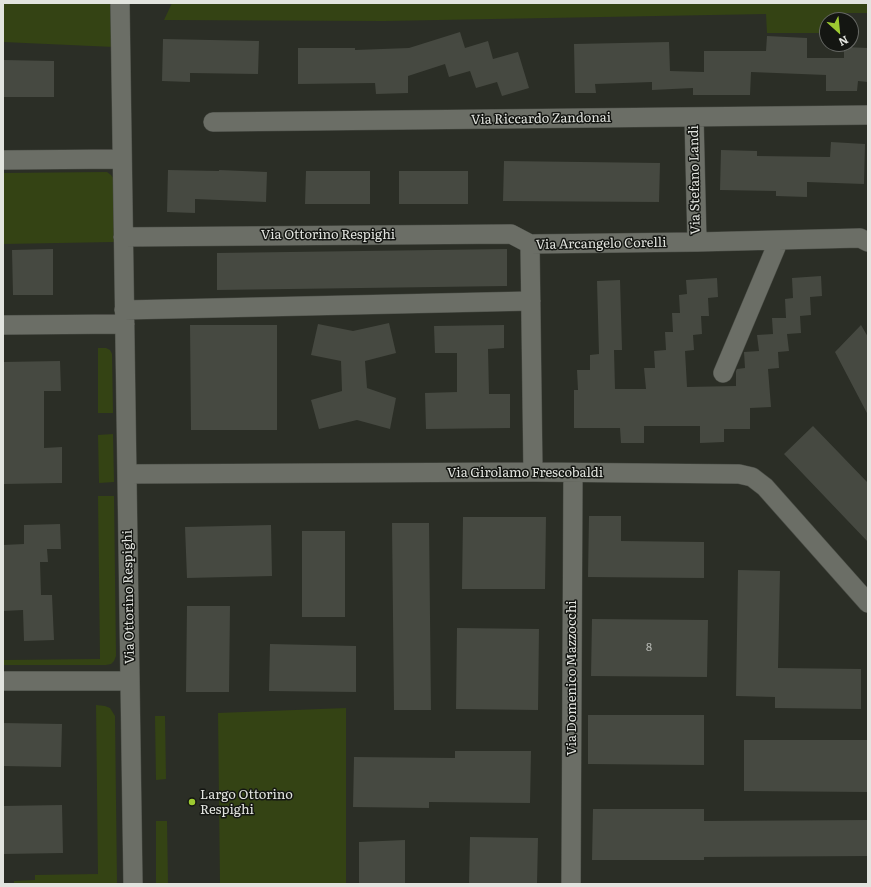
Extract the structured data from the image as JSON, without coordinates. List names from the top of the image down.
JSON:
{
  "streets": {
    "street": [
      "Via Riccardo Zandonai",
      "Via Stefano Landi",
      "Via Ottorino Respighi",
      "Via Arcangelo Corelli",
      "Via Girolamo Frescobaldi",
      "Via Domenico Mazzocchi"
    ]
  },
  "crossings": [
    ["Via Riccardo Zandonai", "Via Stefano Landi"],
    ["Via Stefano Landi", "Via Arcangelo Corelli"],
    ["Via Ottorino Respighi", "Via Arcangelo Corelli"],
    ["Via Ottorino Respighi", "Via Girolamo Frescobaldi"],
    ["Via Arcangelo Corelli", "Via Girolamo Frescobaldi"],
    ["Via Girolamo Frescobaldi", "Via Domenico Mazzocchi"]
  ],
  "places": ["Largo Ottorino Respighi"],
  "house_numbers": ["8"],
  "north": "bottom right"
}
